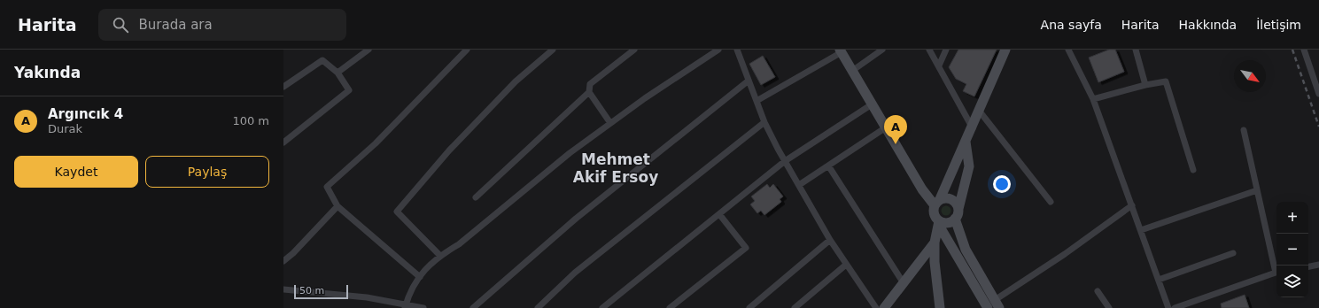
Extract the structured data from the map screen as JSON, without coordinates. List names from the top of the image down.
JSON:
{
  "districts": ["Mehmet Akif Ersoy"],
  "scale_bar": "50 m",
  "north": "bottom right",
  "page": {
    "header": "Harita",
    "search": "Burada ara",
    "nav": [
      "Ana sayfa",
      "Harita",
      "Hakkında",
      "İletişim"
    ],
    "heading": "Yakında",
    "list": [
      {
        "mark": "A",
        "name": "Argıncık 4",
        "note": "Durak",
        "value": "100 m"
      }
    ],
    "pins": "A",
    "buttons": ["Kaydet", "Paylaş"],
    "map_buttons": ["+", "−"],
    "scale": "50 m"
  }
}
